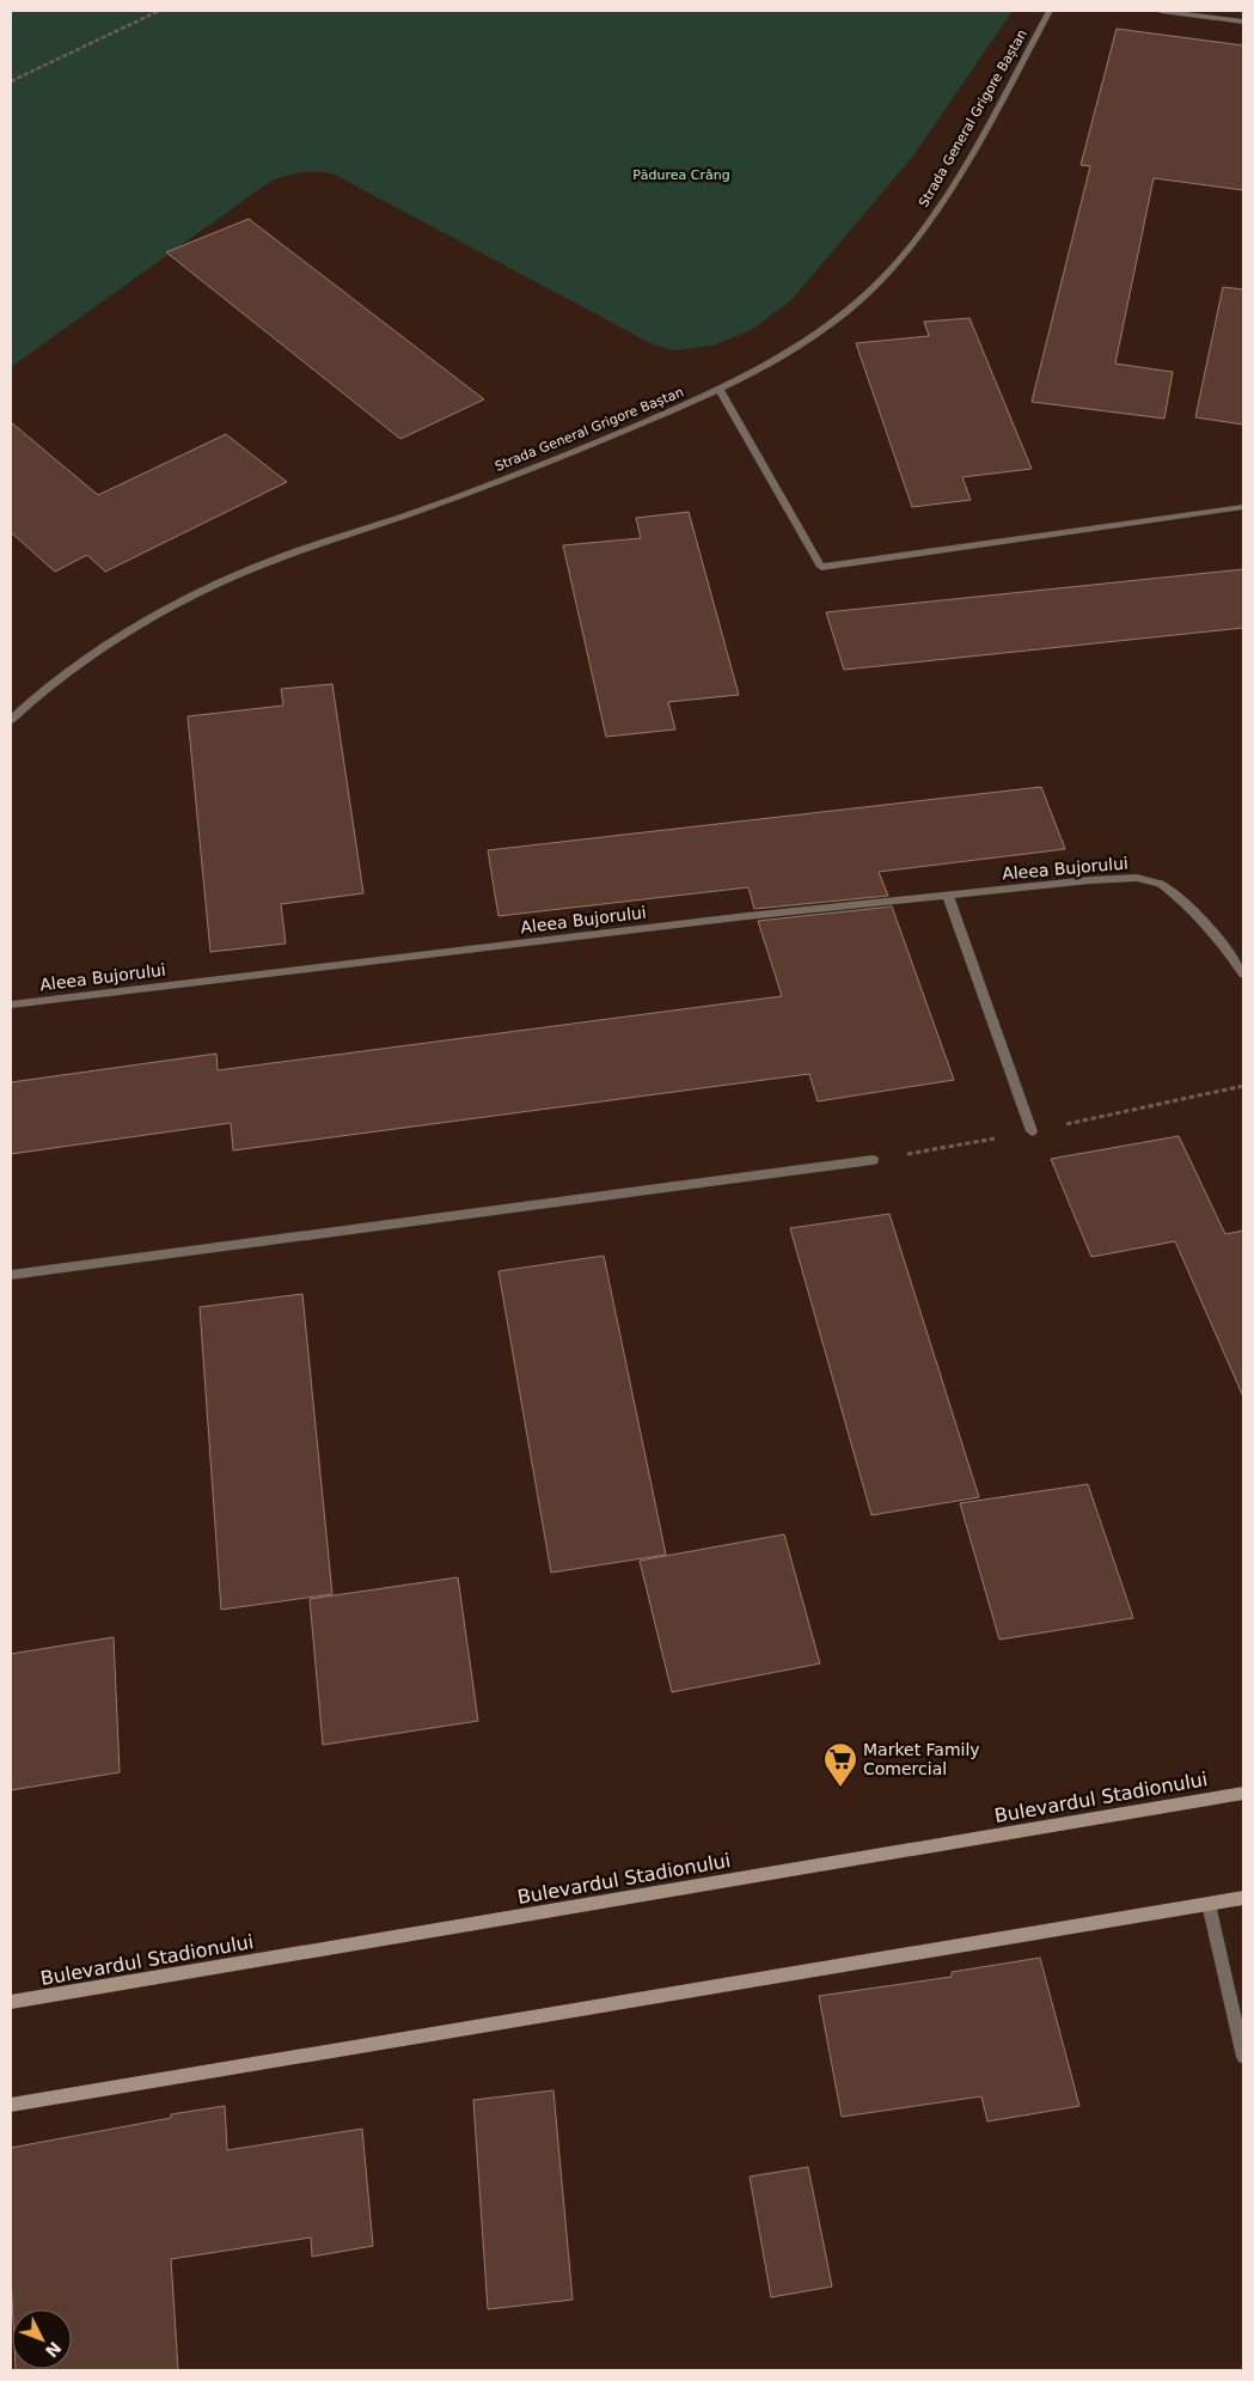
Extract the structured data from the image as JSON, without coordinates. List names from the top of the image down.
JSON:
{
  "streets": {
    "main road": ["Bulevardul Stadionului"],
    "street": ["Strada General Grigore Baștan", "Aleea Bujorului"]
  },
  "parks": ["Pădurea Crâng"],
  "places": {
    "supermarket": ["Market Family Comercial"]
  },
  "north": "bottom right"
}
